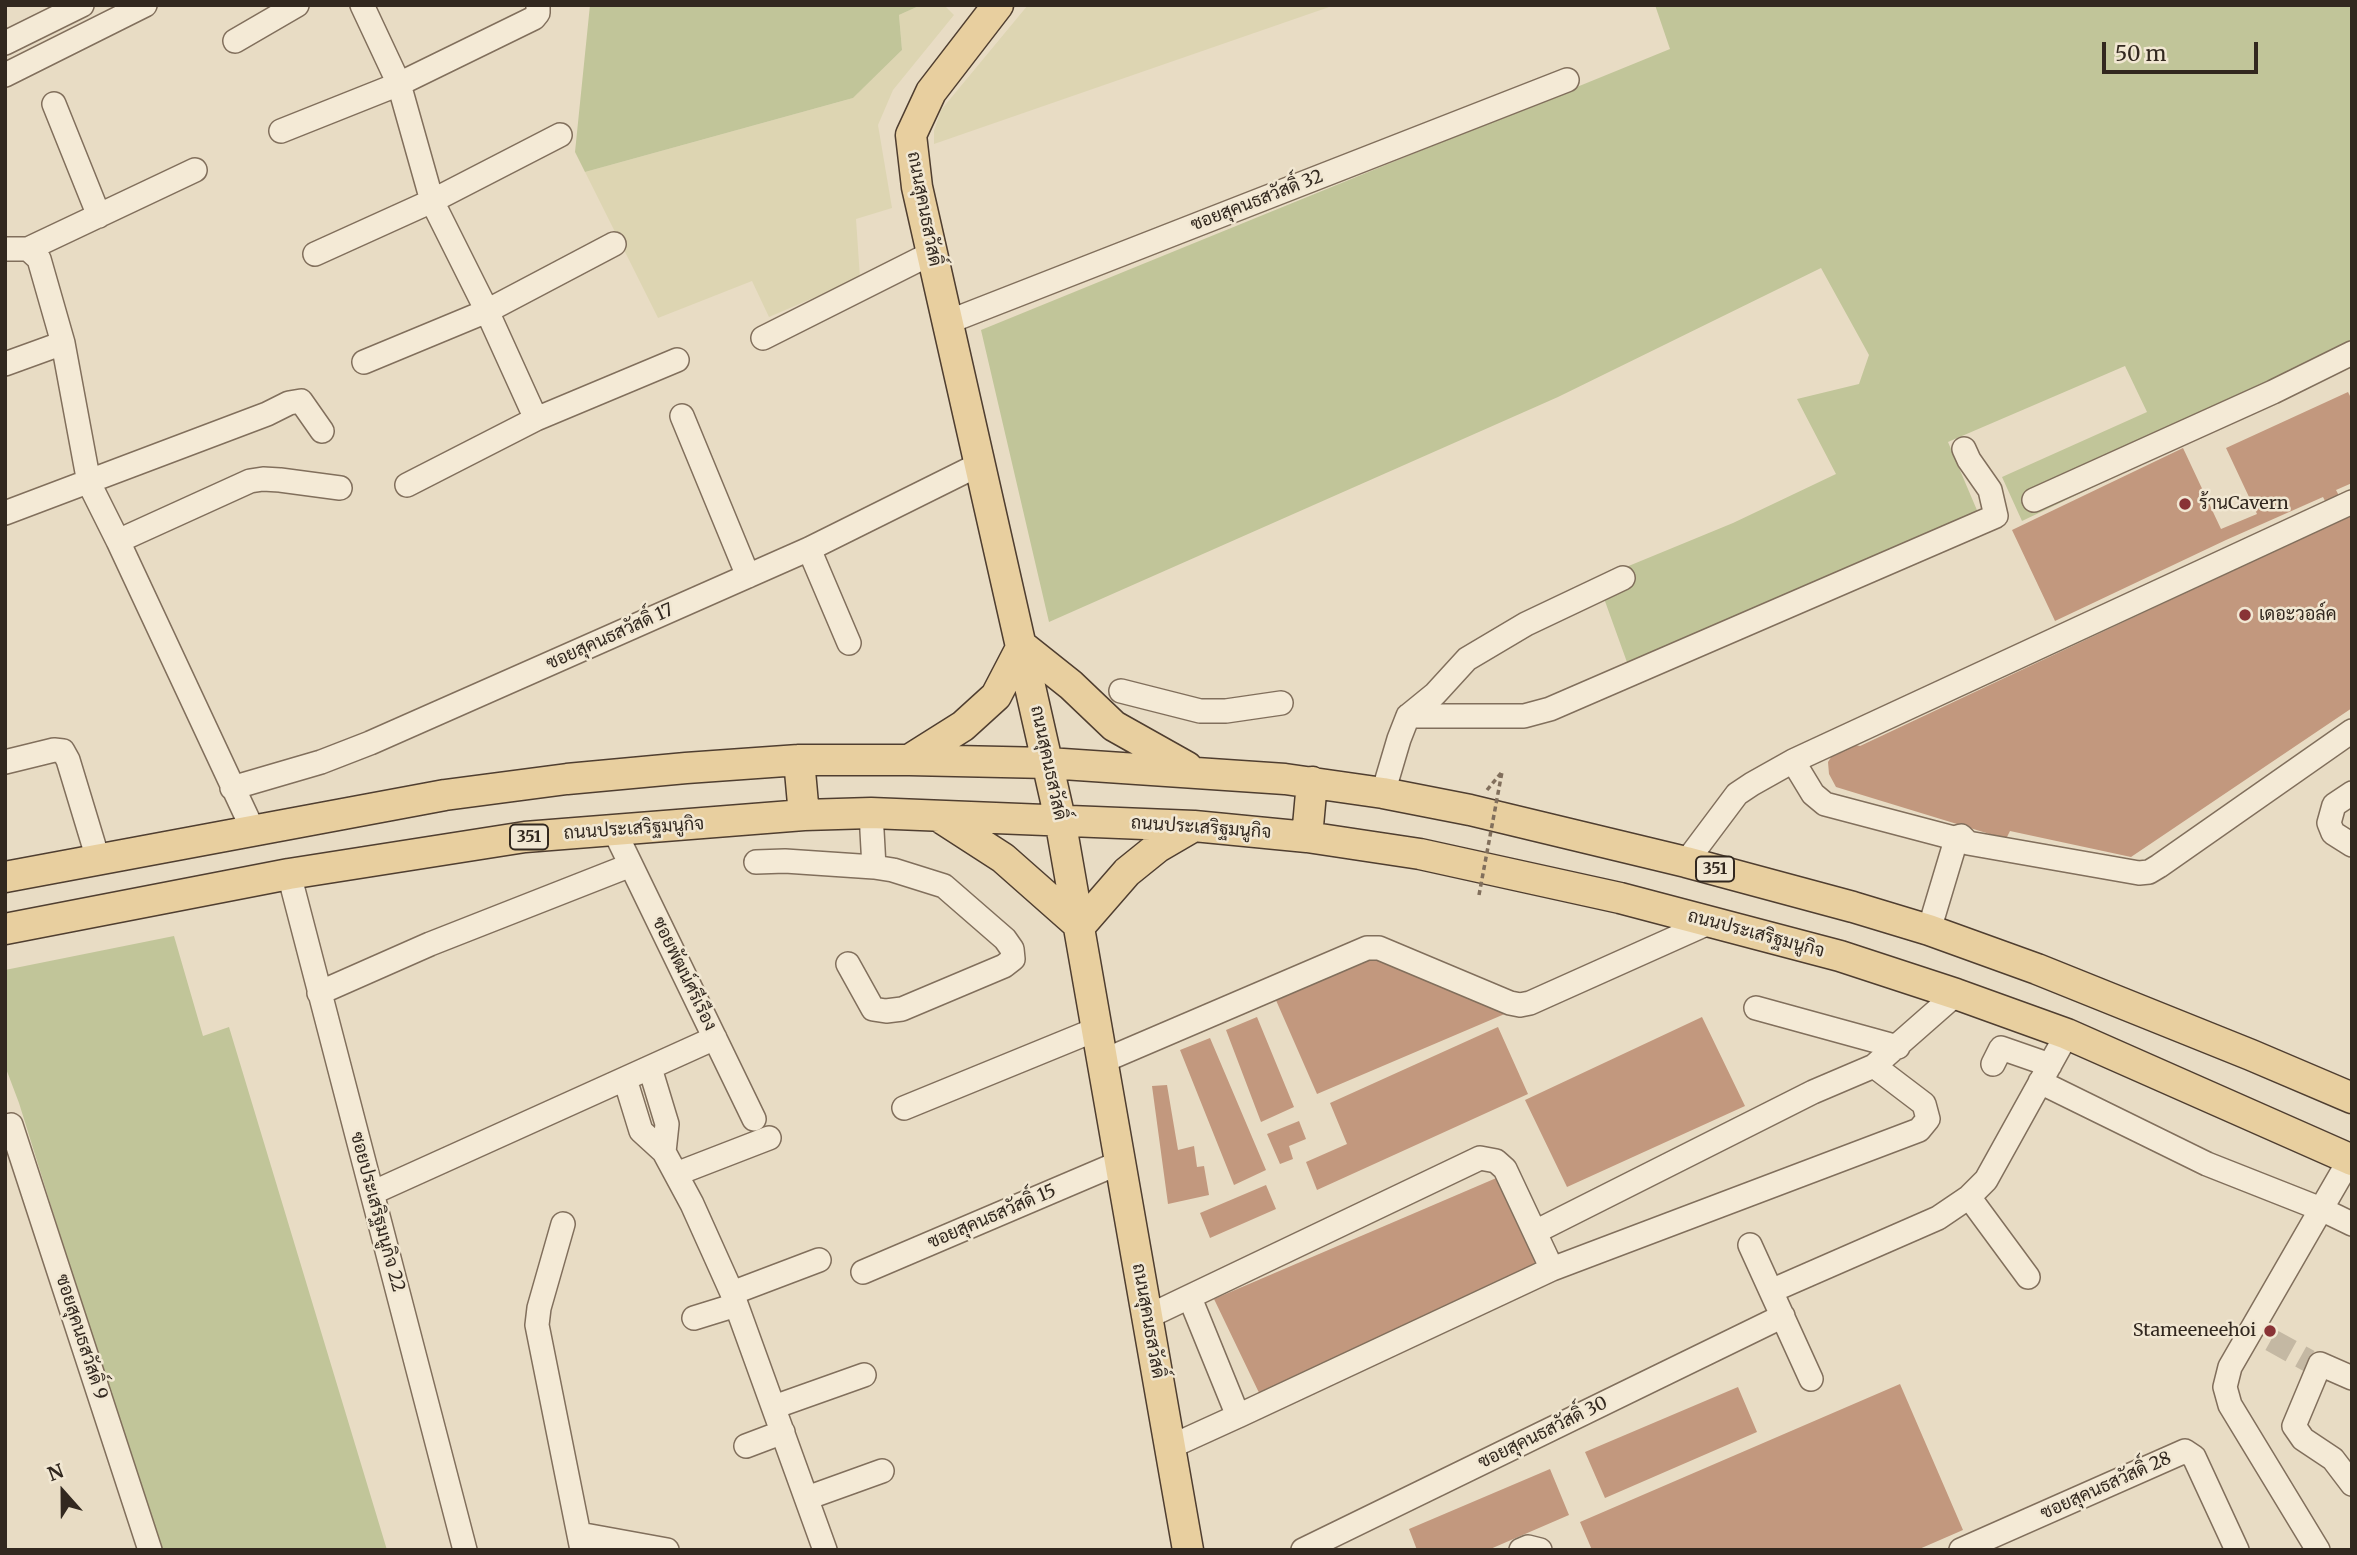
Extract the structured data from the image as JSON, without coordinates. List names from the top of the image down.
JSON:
{
  "streets": {
    "main road": ["ถนนสุคนธสวัสดิ์", "ถนนประเสริฐมนูกิจ", "351"],
    "street": [
      "ซอยสุคนธสวัสดิ์ 32",
      "ซอยสุคนธสวัสดิ์ 17",
      "ซอยพัฒน์ศรีเรือง",
      "ซอยประเสริฐมนูกิจ 22",
      "ซอยสุคนธสวัสดิ์ 15",
      "ซอยสุคนธสวัสดิ์ 9",
      "ซอยสุคนธสวัสดิ์ 30",
      "ซอยสุคนธสวัสดิ์ 28"
    ]
  },
  "crossings": [
    ["ซอยสุคนธสวัสดิ์ 32", "ถนนสุคนธสวัสดิ์"],
    ["ถนนสุคนธสวัสดิ์", "ซอยสุคนธสวัสดิ์ 17"],
    ["ถนนสุคนธสวัสดิ์", "ถนนประเสริฐมนูกิจ"],
    ["ถนนสุคนธสวัสดิ์", "351"],
    ["ถนนสุคนธสวัสดิ์", "ซอยสุคนธสวัสดิ์ 15"],
    ["ถนนประเสริฐมนูกิจ", "ซอยพัฒน์ศรีเรือง"],
    ["ถนนประเสริฐมนูกิจ", "ซอยประเสริฐมนูกิจ 22"]
  ],
  "places": ["ร้านCavern", "เดอะวอล์ค", "Stameeneehoi"],
  "scale_bar": "50 m",
  "north": "top"
}
